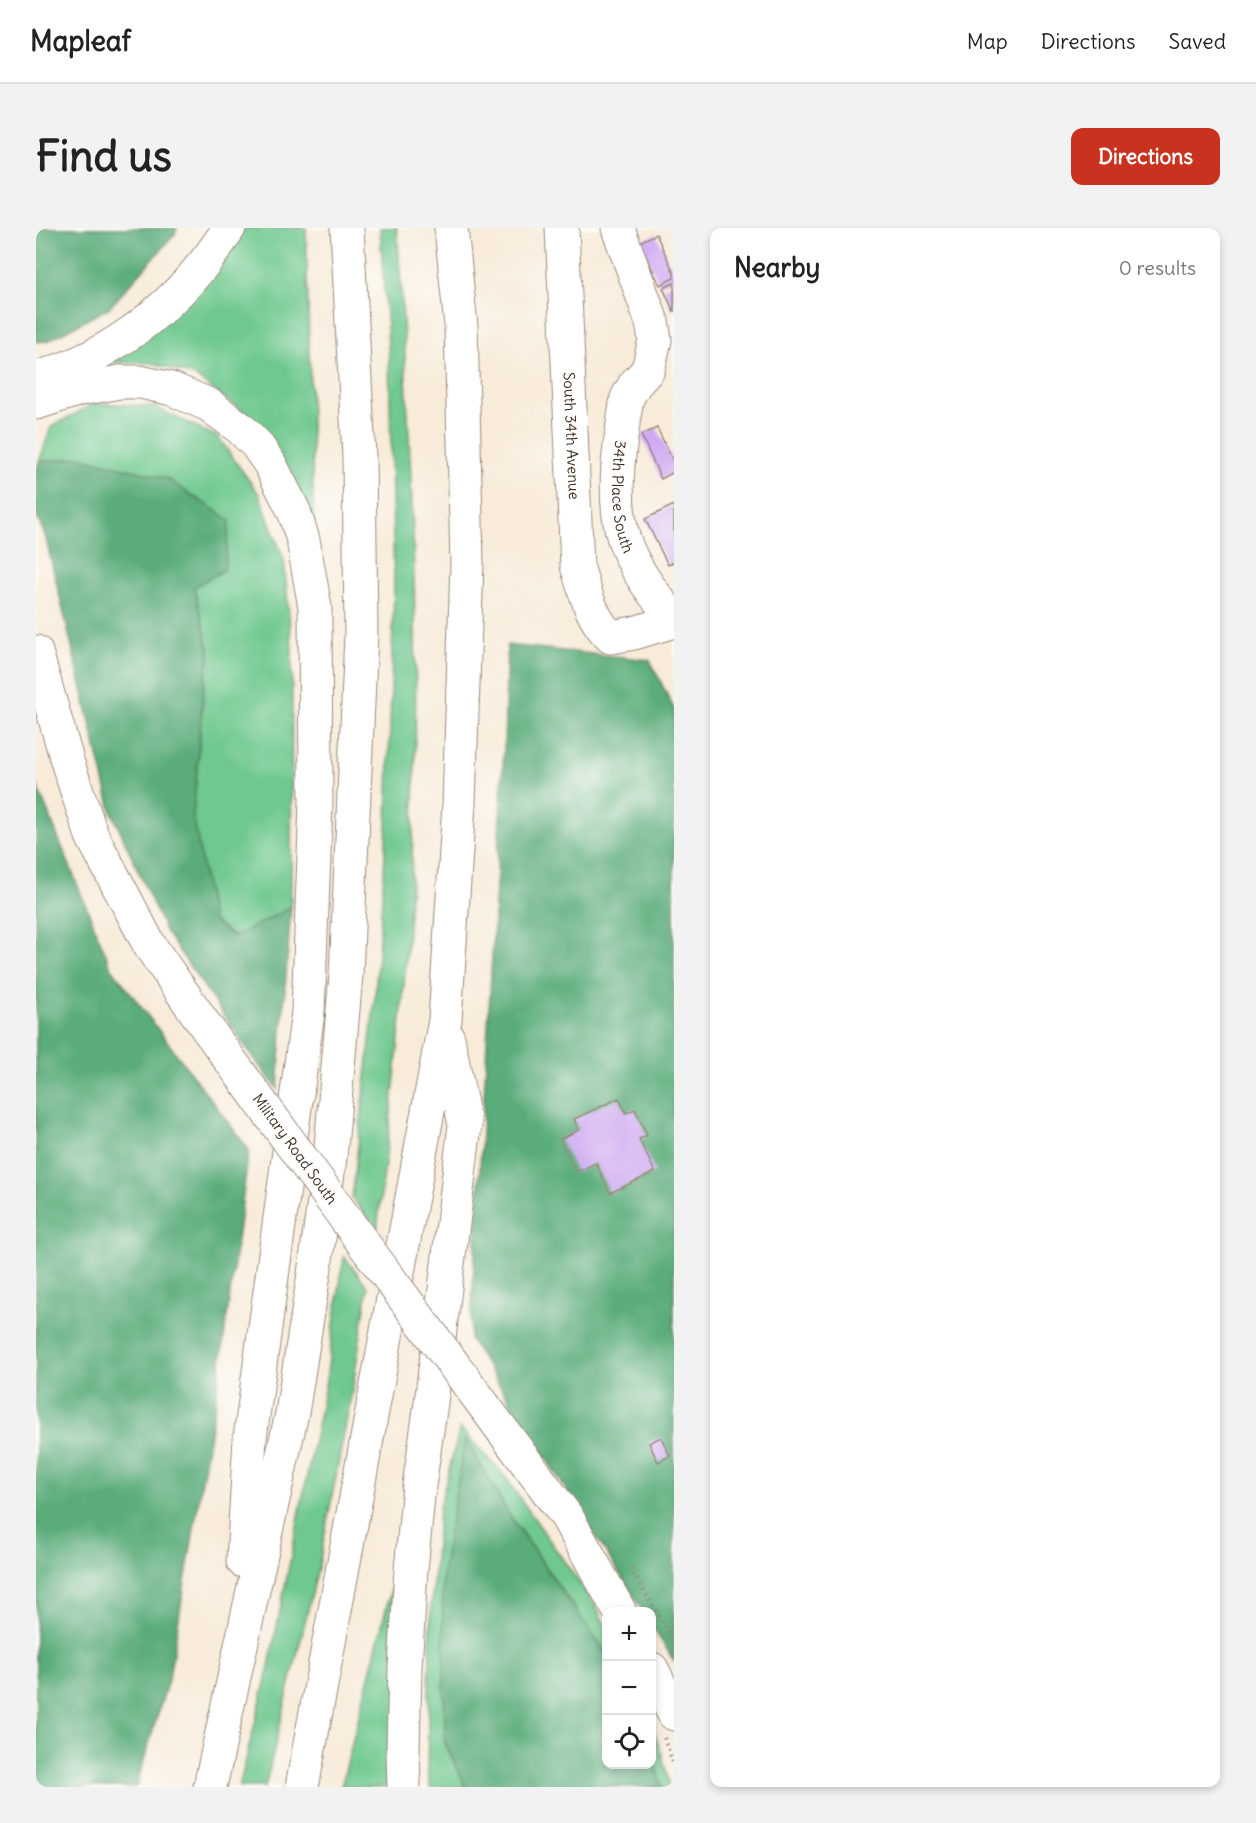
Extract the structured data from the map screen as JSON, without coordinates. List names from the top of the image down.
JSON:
{
  "streets": {
    "main road": ["South 34th Avenue", "34th Place South", "Military Road South"]
  },
  "crossings": [
    ["South 34th Avenue", "34th Place South"]
  ],
  "page": {
    "header": "Mapleaf",
    "nav": ["Map", "Directions", "Saved"],
    "buttons": "Directions",
    "title": "Find us",
    "heading": ["Nearby", "0 results"],
    "map_buttons": ["+", "−"]
  }
}
